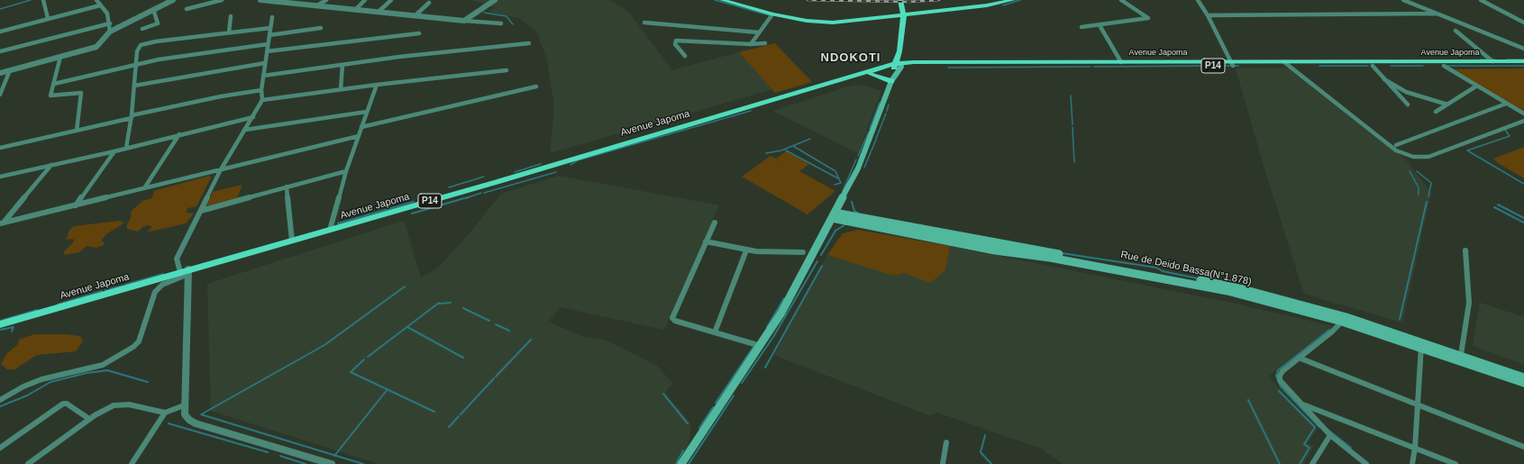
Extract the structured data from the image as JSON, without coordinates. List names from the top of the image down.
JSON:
{
  "streets": {
    "main road": ["Avenue Japoma", "P14", "Rue de Deido Bassa(N°1.878)"]
  },
  "districts": ["NDOKOTI"]
}
